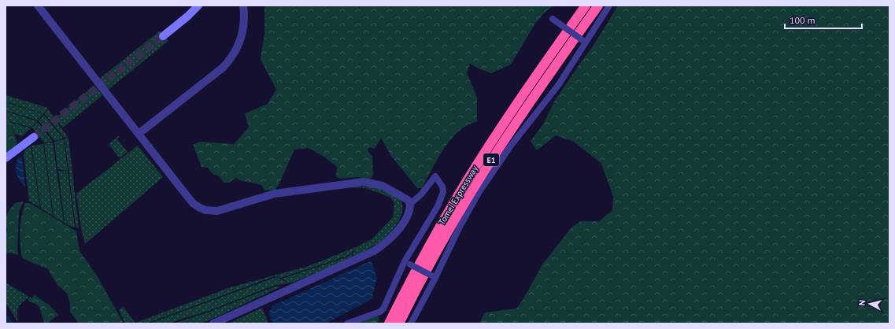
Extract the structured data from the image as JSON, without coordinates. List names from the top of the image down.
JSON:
{
  "streets": {
    "highway": ["E1", "Tomei Expressway"]
  },
  "scale_bar": "100 m",
  "north": "left"
}
